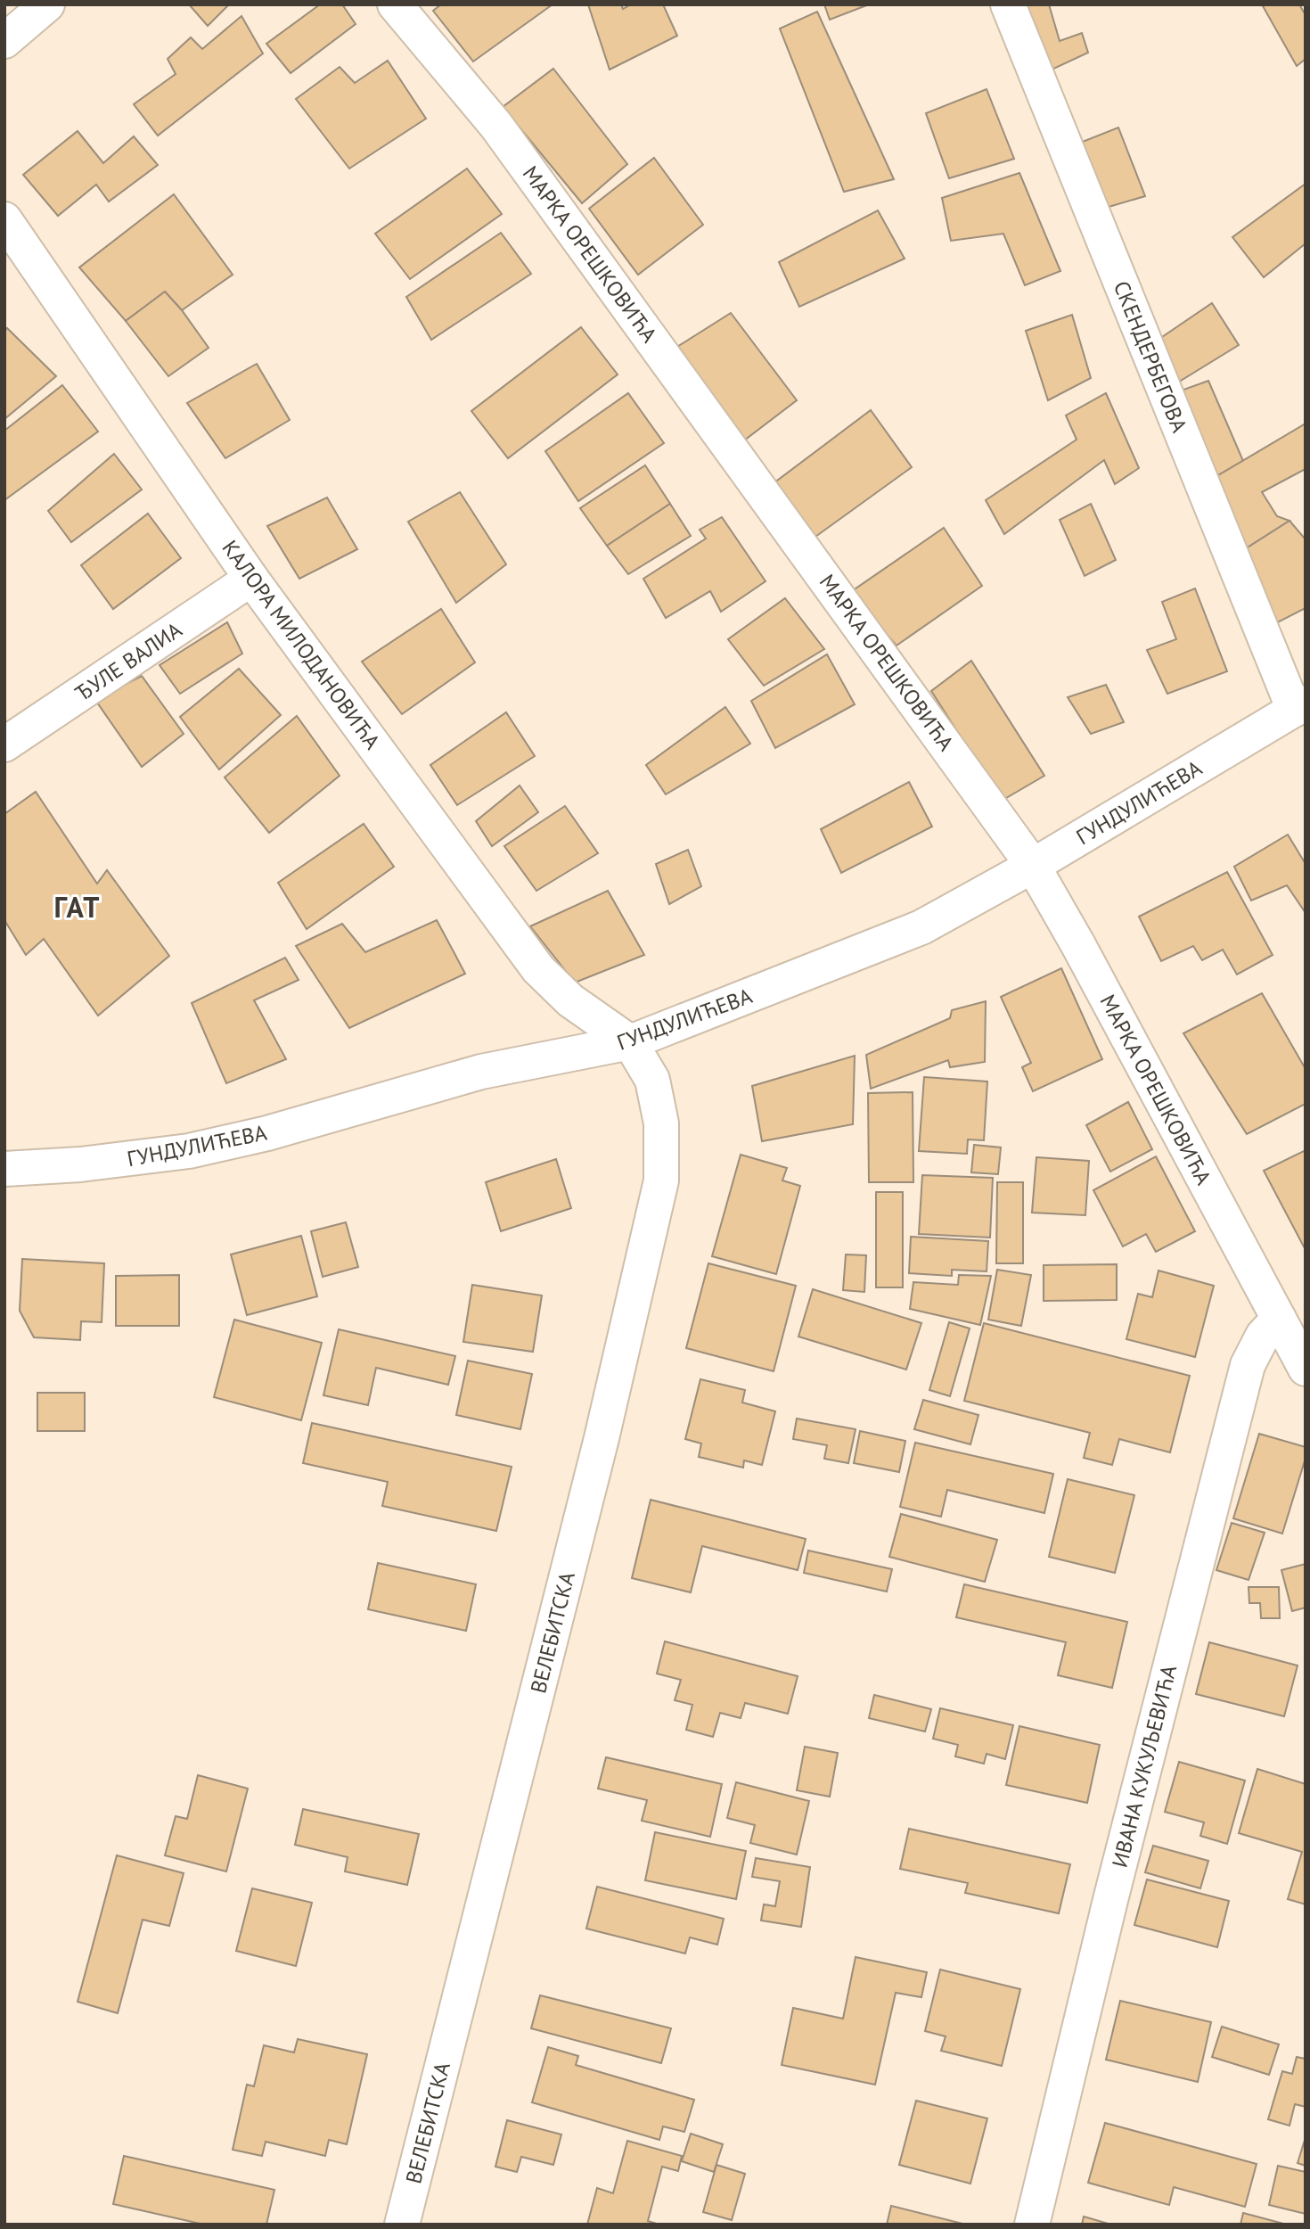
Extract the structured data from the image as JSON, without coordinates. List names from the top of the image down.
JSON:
{
  "streets": {
    "street": [
      "МАРКА ОРЕШКОВИЋА",
      "СКЕНДЕРБЕГОВА",
      "КАЛОРА МИЛОДАНОВИЋА",
      "ЂУЛЕ ВАЛИА",
      "ГУНДУЛИЋЕВА",
      "ВЕЛЕБИТСКА",
      "ИВАНА КУКУЉЕВИЋА"
    ]
  },
  "crossings": [
    ["МАРКА ОРЕШКОВИЋА", "ГУНДУЛИЋЕВА"],
    ["МАРКА ОРЕШКОВИЋА", "ИВАНА КУКУЉЕВИЋА"],
    ["СКЕНДЕРБЕГОВА", "ГУНДУЛИЋЕВА"],
    ["КАЛОРА МИЛОДАНОВИЋА", "ЂУЛЕ ВАЛИА"],
    ["КАЛОРА МИЛОДАНОВИЋА", "ГУНДУЛИЋЕВА"],
    ["КАЛОРА МИЛОДАНОВИЋА", "ВЕЛЕБИТСКА"],
    ["ГУНДУЛИЋЕВА", "ВЕЛЕБИТСКА"]
  ],
  "districts": ["ГАТ"]
}
